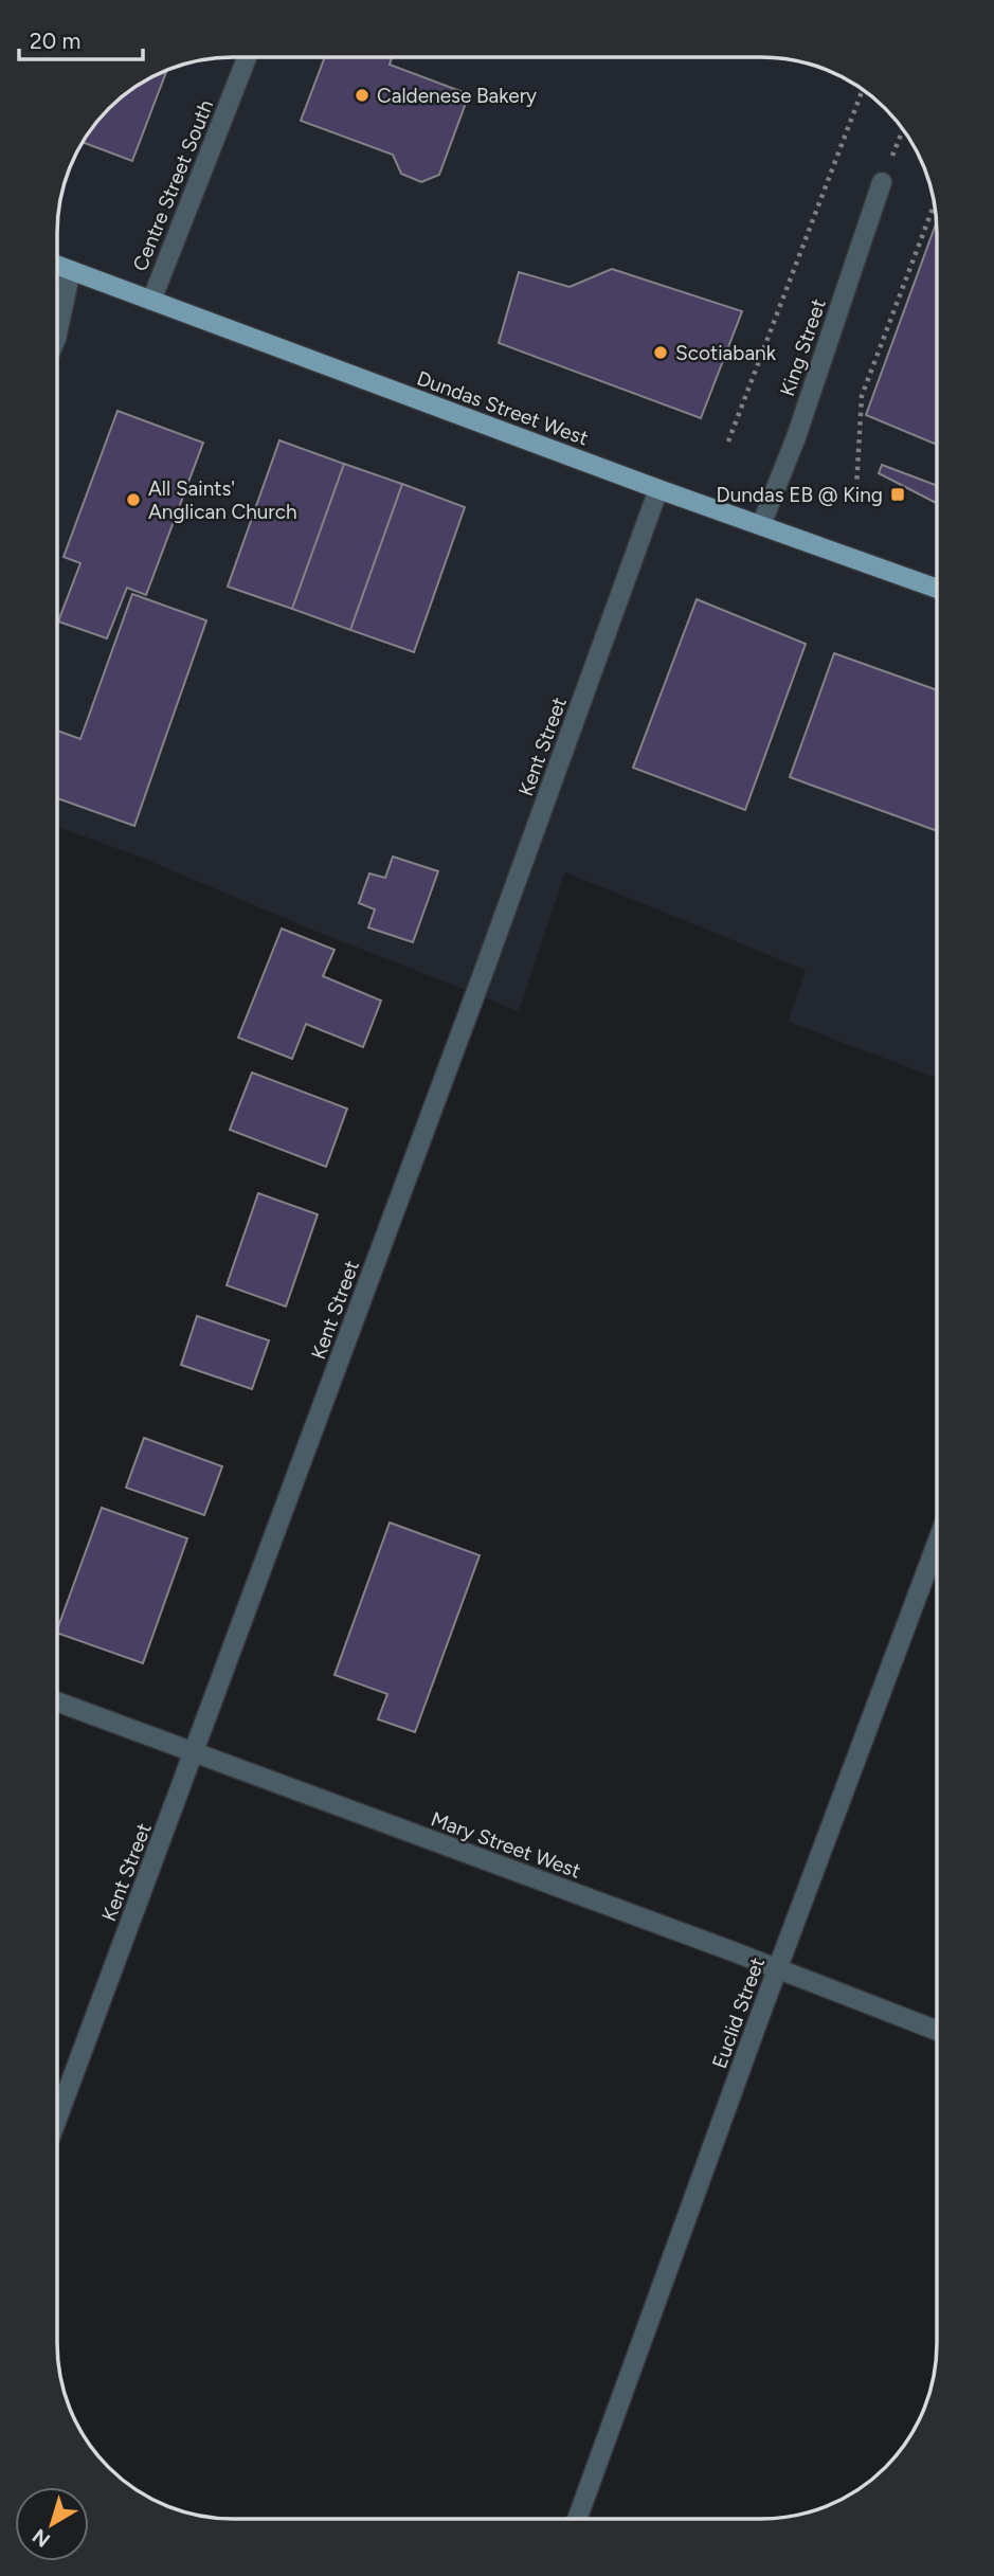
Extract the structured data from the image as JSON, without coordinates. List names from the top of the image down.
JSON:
{
  "streets": {
    "main road": ["Dundas Street West"],
    "street": [
      "Centre Street South",
      "King Street",
      "Kent Street",
      "Mary Street West",
      "Euclid Street"
    ]
  },
  "crossings": [
    ["Centre Street South", "Dundas Street West"],
    ["King Street", "Dundas Street West"],
    ["Dundas Street West", "Kent Street"],
    ["Kent Street", "Mary Street West"],
    ["Mary Street West", "Euclid Street"]
  ],
  "places": {
    "other": ["Caldenese Bakery", "Scotiabank", "All Saints' Anglican Church"],
    "transit": ["Dundas EB @ King"]
  },
  "scale_bar": "20 m",
  "north": "bottom left"
}
